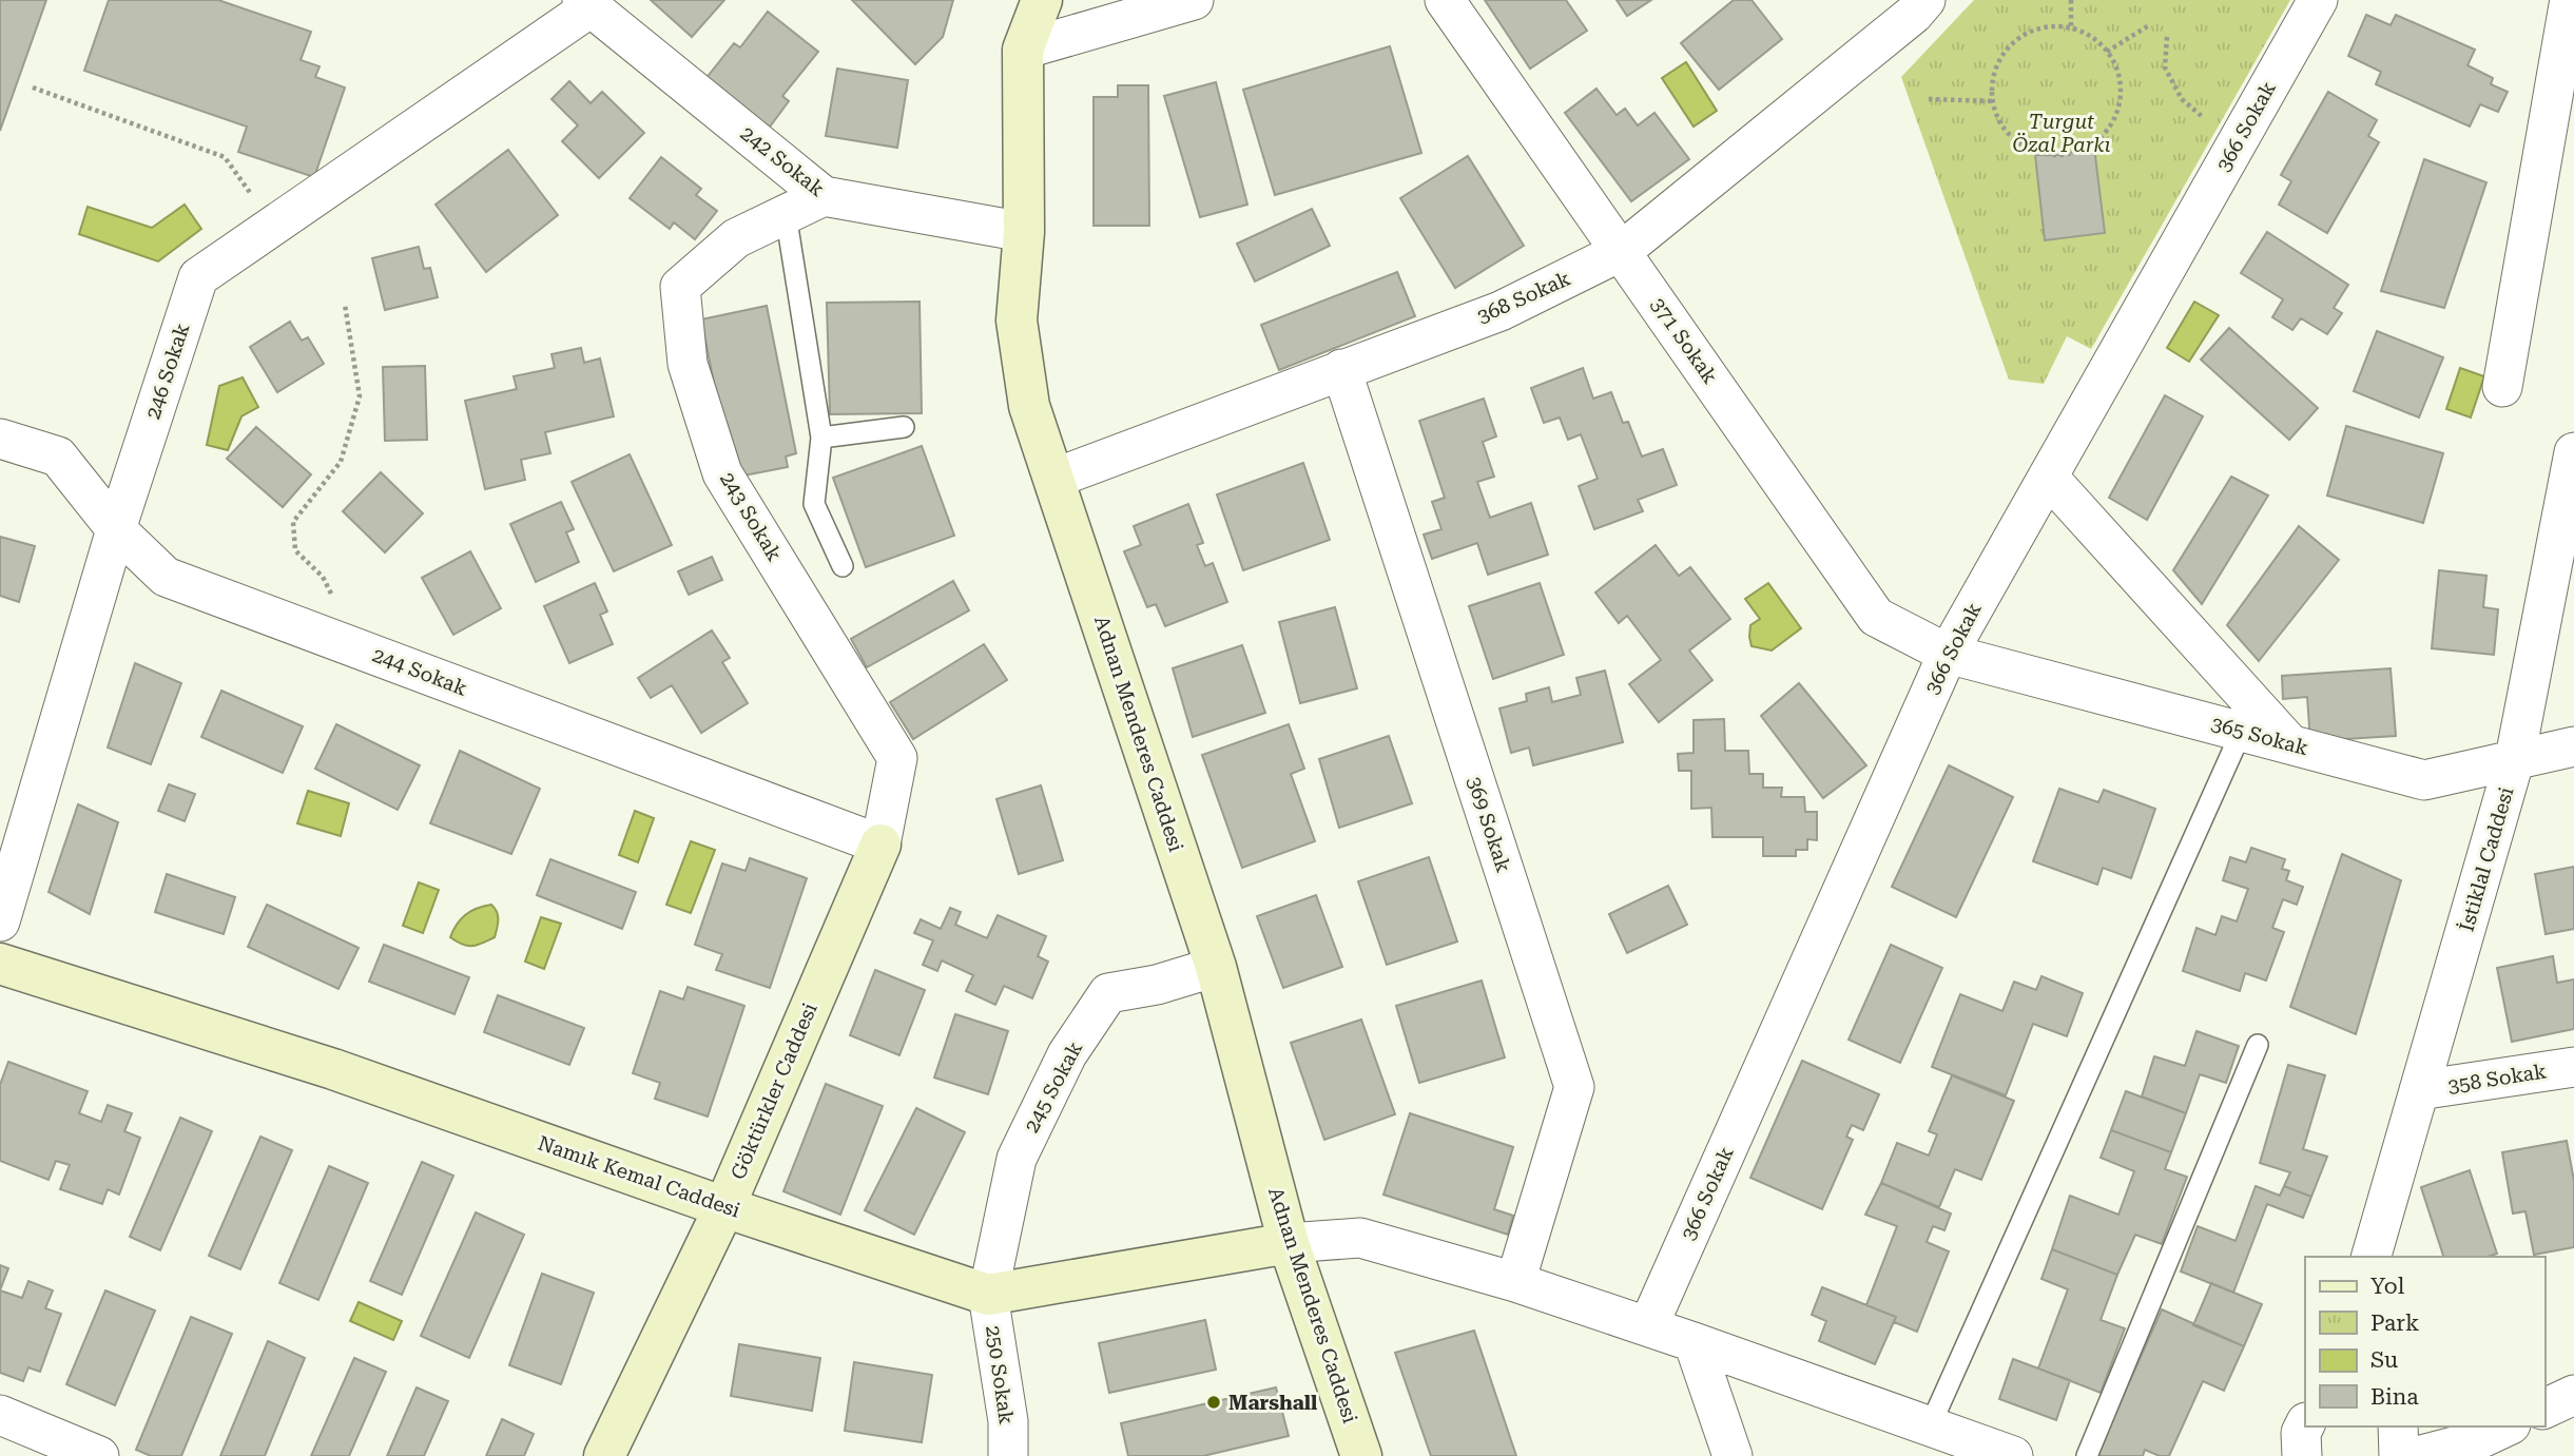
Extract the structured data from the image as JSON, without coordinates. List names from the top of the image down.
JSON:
{
  "streets": {
    "street": [
      "366 Sokak",
      "242 Sokak",
      "368 Sokak",
      "371 Sokak",
      "246 Sokak",
      "243 Sokak",
      "244 Sokak",
      "Adnan Menderes Caddesi",
      "365 Sokak",
      "369 Sokak",
      "İstiklal Caddesi",
      "358 Sokak",
      "245 Sokak",
      "Göktürkler Caddesi",
      "Namık Kemal Caddesi",
      "250 Sokak"
    ]
  },
  "crossings": [
    ["366 Sokak", "371 Sokak"],
    ["366 Sokak", "365 Sokak"],
    ["242 Sokak", "246 Sokak"],
    ["242 Sokak", "243 Sokak"],
    ["242 Sokak", "Adnan Menderes Caddesi"],
    ["368 Sokak", "371 Sokak"],
    ["368 Sokak", "Adnan Menderes Caddesi"],
    ["368 Sokak", "369 Sokak"],
    ["371 Sokak", "365 Sokak"],
    ["246 Sokak", "244 Sokak"],
    ["243 Sokak", "244 Sokak"],
    ["243 Sokak", "Göktürkler Caddesi"],
    ["244 Sokak", "Göktürkler Caddesi"],
    ["Adnan Menderes Caddesi", "245 Sokak"],
    ["Adnan Menderes Caddesi", "Namık Kemal Caddesi"],
    ["365 Sokak", "İstiklal Caddesi"],
    ["İstiklal Caddesi", "358 Sokak"],
    ["245 Sokak", "Namık Kemal Caddesi"],
    ["245 Sokak", "250 Sokak"],
    ["Göktürkler Caddesi", "Namık Kemal Caddesi"],
    ["Namık Kemal Caddesi", "250 Sokak"]
  ],
  "parks": ["Turgut Özal Parkı"],
  "places": ["Marshall"],
  "legend": [
    "Yol",
    "Park",
    "Su",
    "Bina"
  ]
}
